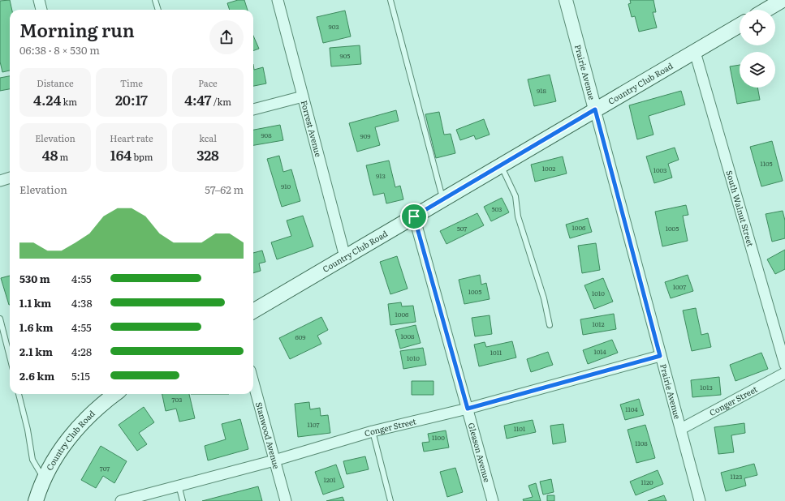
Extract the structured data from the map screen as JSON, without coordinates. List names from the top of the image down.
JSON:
{
  "streets": {
    "main road": ["Country Club Road"],
    "street": [
      "Prairie Avenue",
      "Forrest Avenue",
      "South Walnut Street",
      "Conger Street",
      "Stanwood Avenue",
      "Gleason Avenue"
    ]
  },
  "crossings": [
    ["Prairie Avenue", "Country Club Road"],
    ["Prairie Avenue", "Conger Street"],
    ["Country Club Road", "Forrest Avenue"],
    ["Country Club Road", "South Walnut Street"],
    ["Country Club Road", "Gleason Avenue"],
    ["Conger Street", "Stanwood Avenue"],
    ["Conger Street", "Gleason Avenue"]
  ],
  "house_numbers": [
    "903",
    "905",
    "918",
    "908",
    "909",
    "1105",
    "1002",
    "1003",
    "913",
    "910",
    "503",
    "1006",
    "507",
    "1005",
    "1007",
    "1005",
    "1010",
    "1006",
    "1012",
    "1008",
    "609",
    "1014",
    "1011",
    "1010",
    "1013",
    "703",
    "1104",
    "1107",
    "1101",
    "1100",
    "1108",
    "707",
    "1123",
    "1201",
    "1120"
  ],
  "page": {
    "heading": ["Morning run", "06:38 · 8 × 530 m"],
    "stats": [
      ["Distance", "4.24 km"],
      ["Time", "20:17"],
      ["Pace", "4:47 /km"],
      ["Elevation", "48 m"],
      ["Heart rate", "164 bpm"],
      ["kcal", "328"]
    ],
    "chart": ["Elevation", "57–62 m"],
    "list": [
      {
        "name": "530 m",
        "note": "4:55"
      },
      {
        "name": "1.1 km",
        "note": "4:38"
      },
      {
        "name": "1.6 km",
        "note": "4:55"
      },
      {
        "name": "2.1 km",
        "note": "4:28"
      },
      {
        "name": "2.6 km",
        "note": "5:15"
      }
    ]
  }
}
